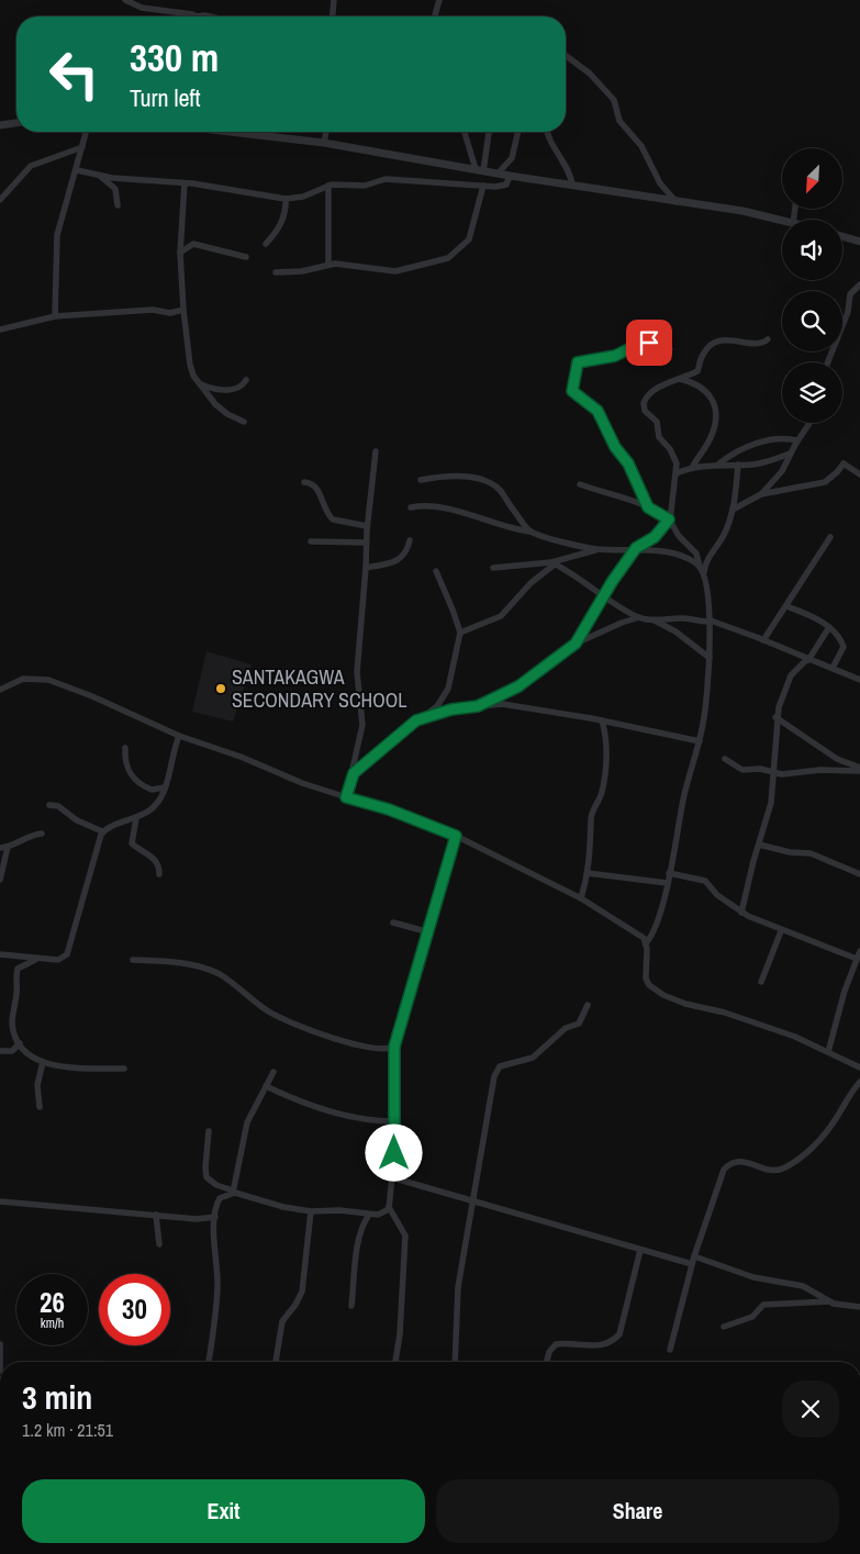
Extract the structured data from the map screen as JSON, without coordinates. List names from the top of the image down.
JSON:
{
  "places": ["SANTAKAGWA SECONDARY SCHOOL"],
  "north": "bottom left",
  "page": {
    "turn": ["330 m", "Turn left"],
    "speed": "26 km/h",
    "limit": "30",
    "heading": ["3 min", "1.2 km · 21:51"],
    "buttons": ["Exit", "Share"]
  }
}
